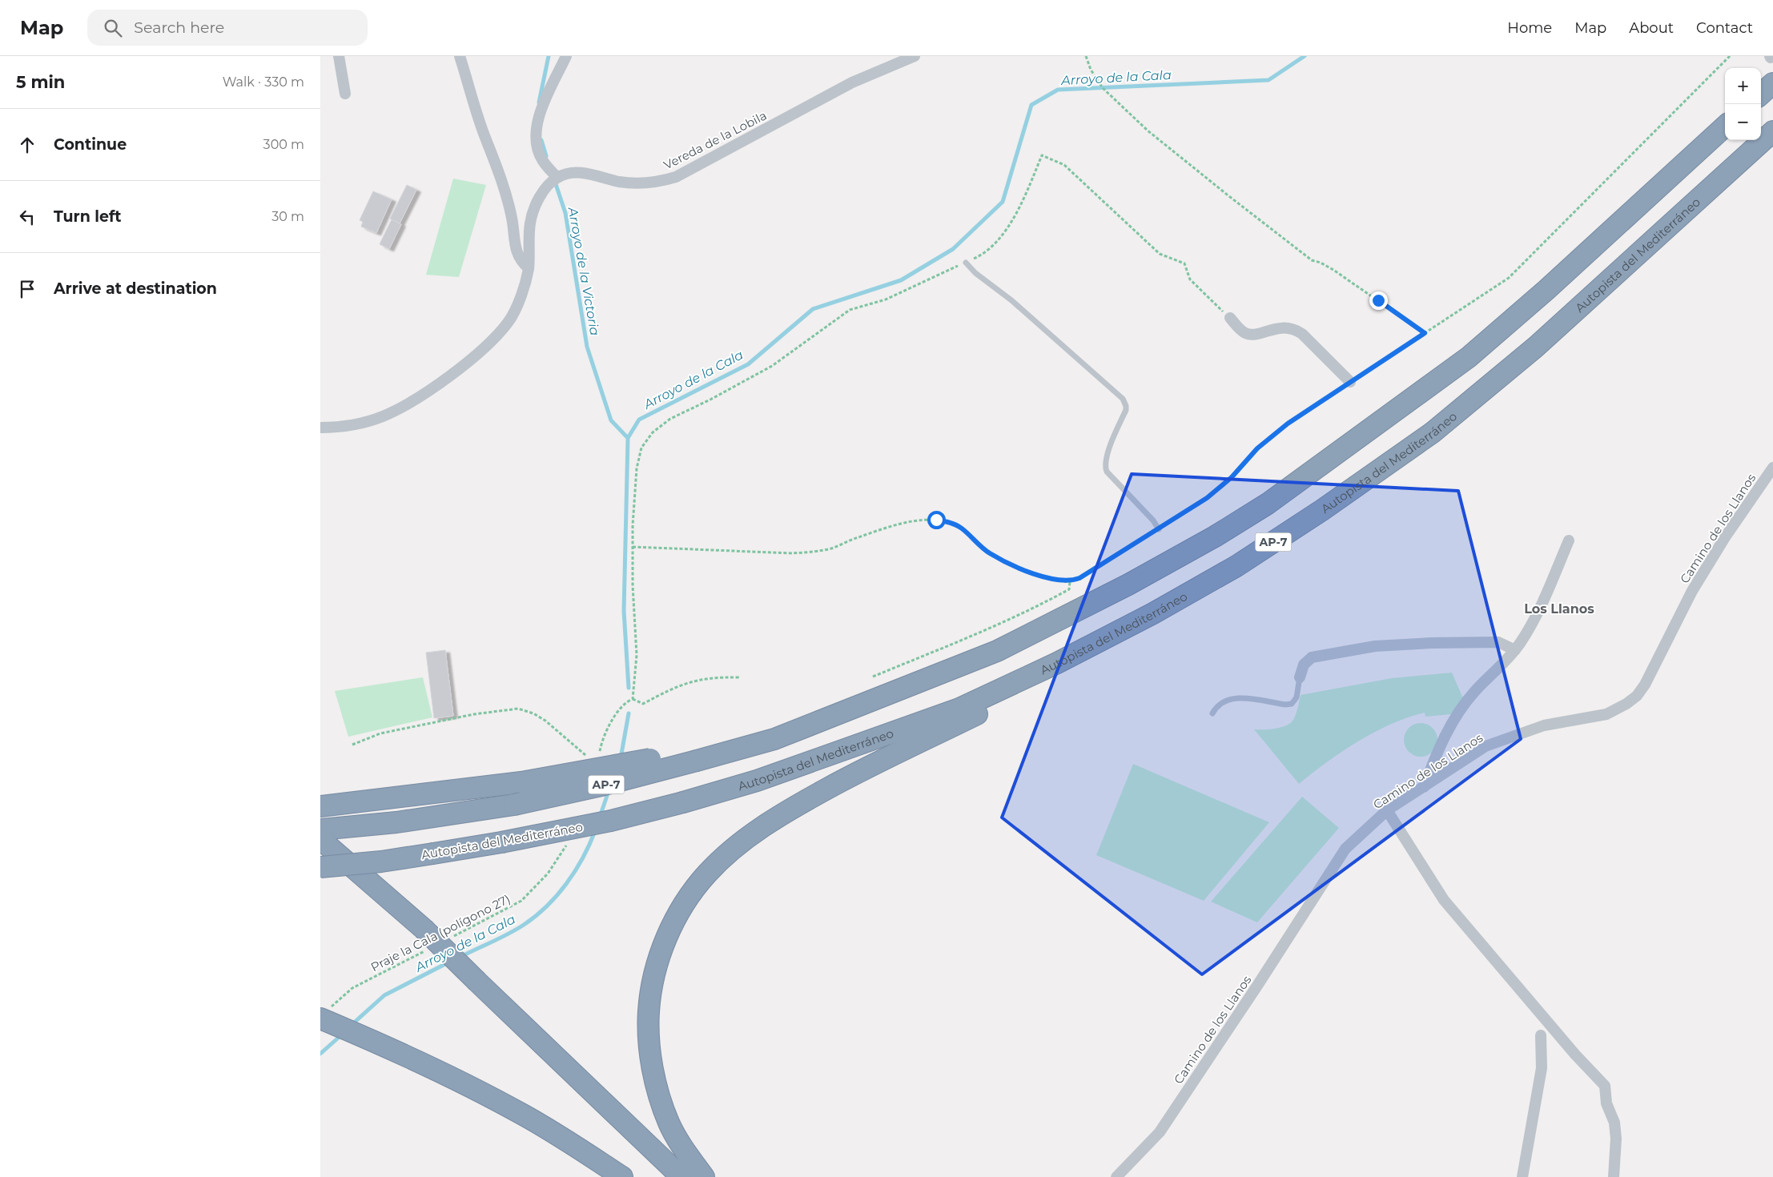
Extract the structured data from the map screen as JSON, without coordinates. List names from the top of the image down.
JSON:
{
  "streets": {
    "highway": ["Autopista del Mediterráneo", "AP-7"],
    "street": ["Vereda de la Lobila", "Camino de los Llanos"],
    "path": ["Praje la Cala (polígono 27)"]
  },
  "districts": ["Los Llanos"],
  "water": ["Arroyo de la Cala", "Arroyo de la Victoria"],
  "page": {
    "header": "Map",
    "search": "Search here",
    "nav": [
      "Home",
      "Map",
      "About",
      "Contact"
    ],
    "heading": ["5 min", "Walk · 330 m"],
    "map_buttons": ["+", "−"],
    "list": [
      ["Continue", "300 m"],
      ["Turn left", "30 m"],
      "Arrive at destination"
    ]
  }
}
